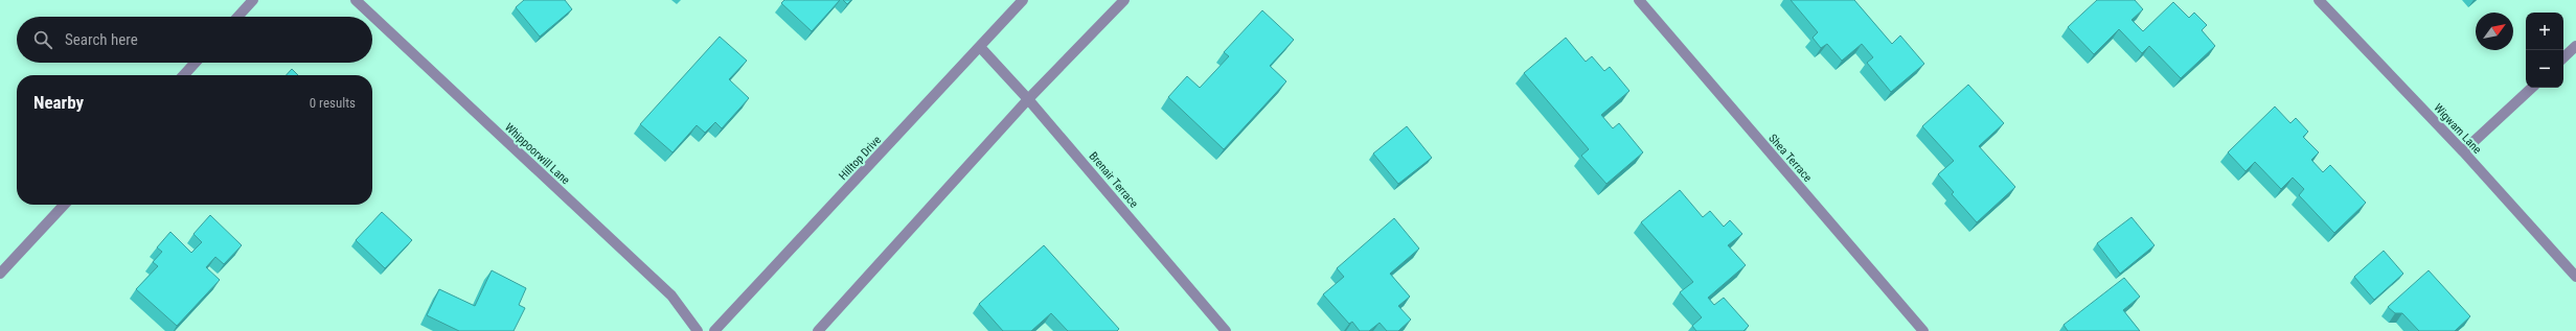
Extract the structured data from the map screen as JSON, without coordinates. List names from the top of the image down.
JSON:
{
  "streets": {
    "street": [
      "Wigwam Lane",
      "Whippoorwill Lane",
      "Hilltop Drive",
      "Shea Terrace",
      "Brenair Terrace"
    ]
  },
  "crossings": [
    ["Hilltop Drive", "Brenair Terrace"]
  ],
  "north": "top right",
  "page": {
    "map_buttons": ["+", "−"],
    "search": "Search here",
    "heading": ["Nearby", "0 results"]
  }
}
